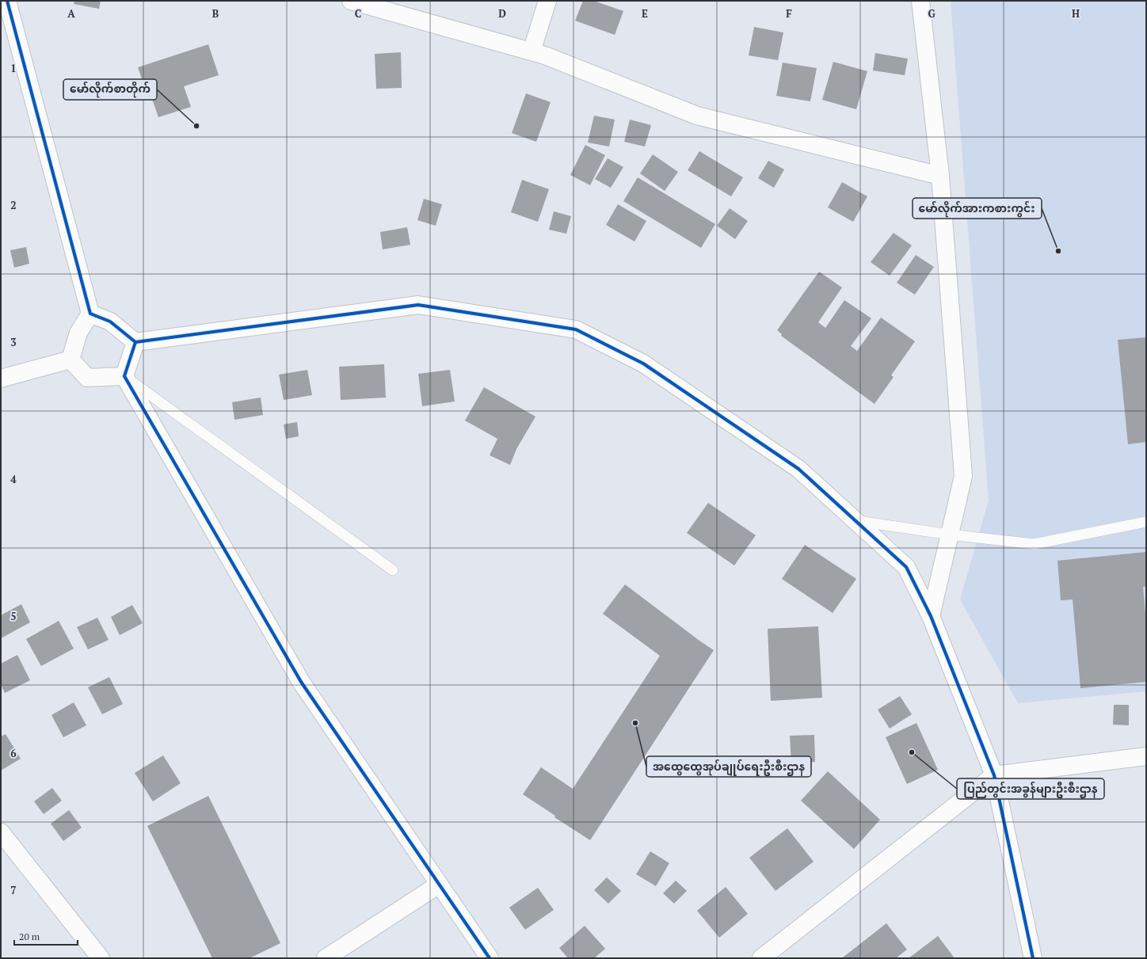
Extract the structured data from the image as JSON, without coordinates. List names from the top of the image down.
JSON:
{
  "places": [
    "မော်လိုက်စာတိုက်",
    "မော်လိုက်အားကစားကွင်း",
    "အထွေထွေအုပ်ချုပ်ရေးဦးစီးဌာန",
    "ပြည်တွင်းအခွန်များဦးစီးဌာန"
  ],
  "scale_bar": "20 m",
  "grid": {
    "columns": [
      "A",
      "B",
      "C",
      "D",
      "E",
      "F",
      "G",
      "H"
    ],
    "rows": [
      "1",
      "2",
      "3",
      "4",
      "5",
      "6",
      "7"
    ]
  }
}
